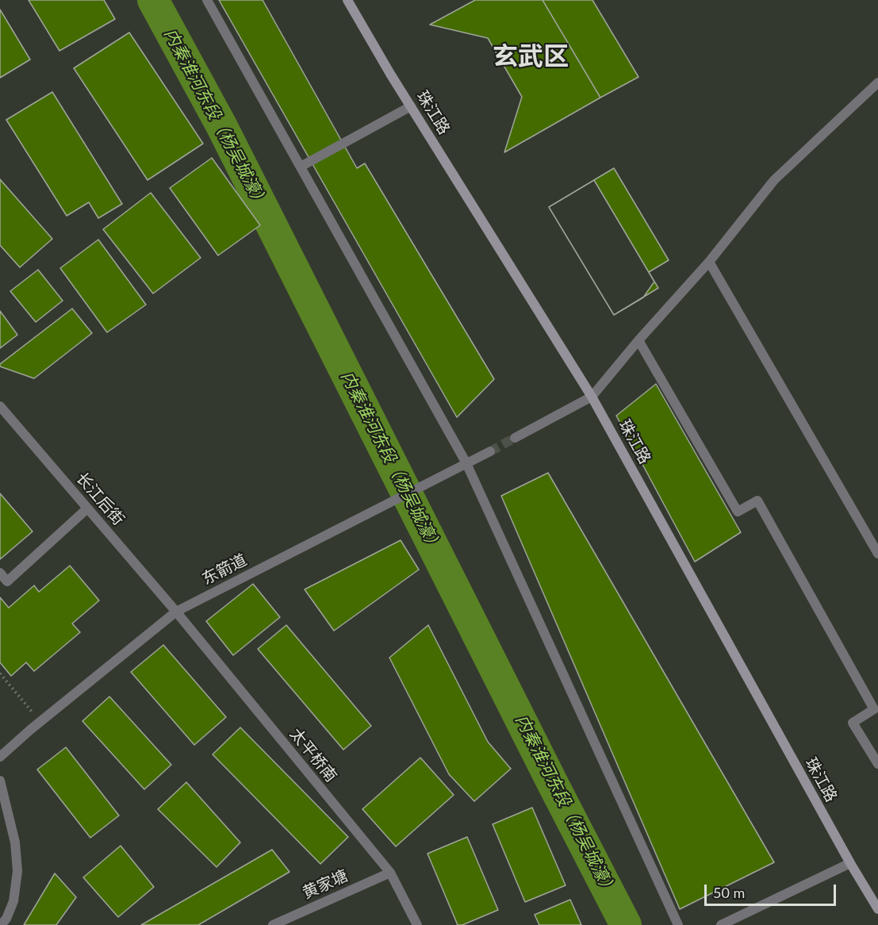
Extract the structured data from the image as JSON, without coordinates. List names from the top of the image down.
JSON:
{
  "streets": {
    "main road": ["珠江路"],
    "street": [
      "长江后街",
      "东箭道",
      "太平桥南",
      "黄家塘"
    ]
  },
  "crossings": [
    ["长江后街", "东箭道"],
    ["长江后街", "太平桥南"],
    ["东箭道", "太平桥南"],
    ["太平桥南", "黄家塘"]
  ],
  "districts": ["玄武区"],
  "water": ["内秦淮河东段（杨吴城濠）"],
  "scale_bar": "50 m"
}
